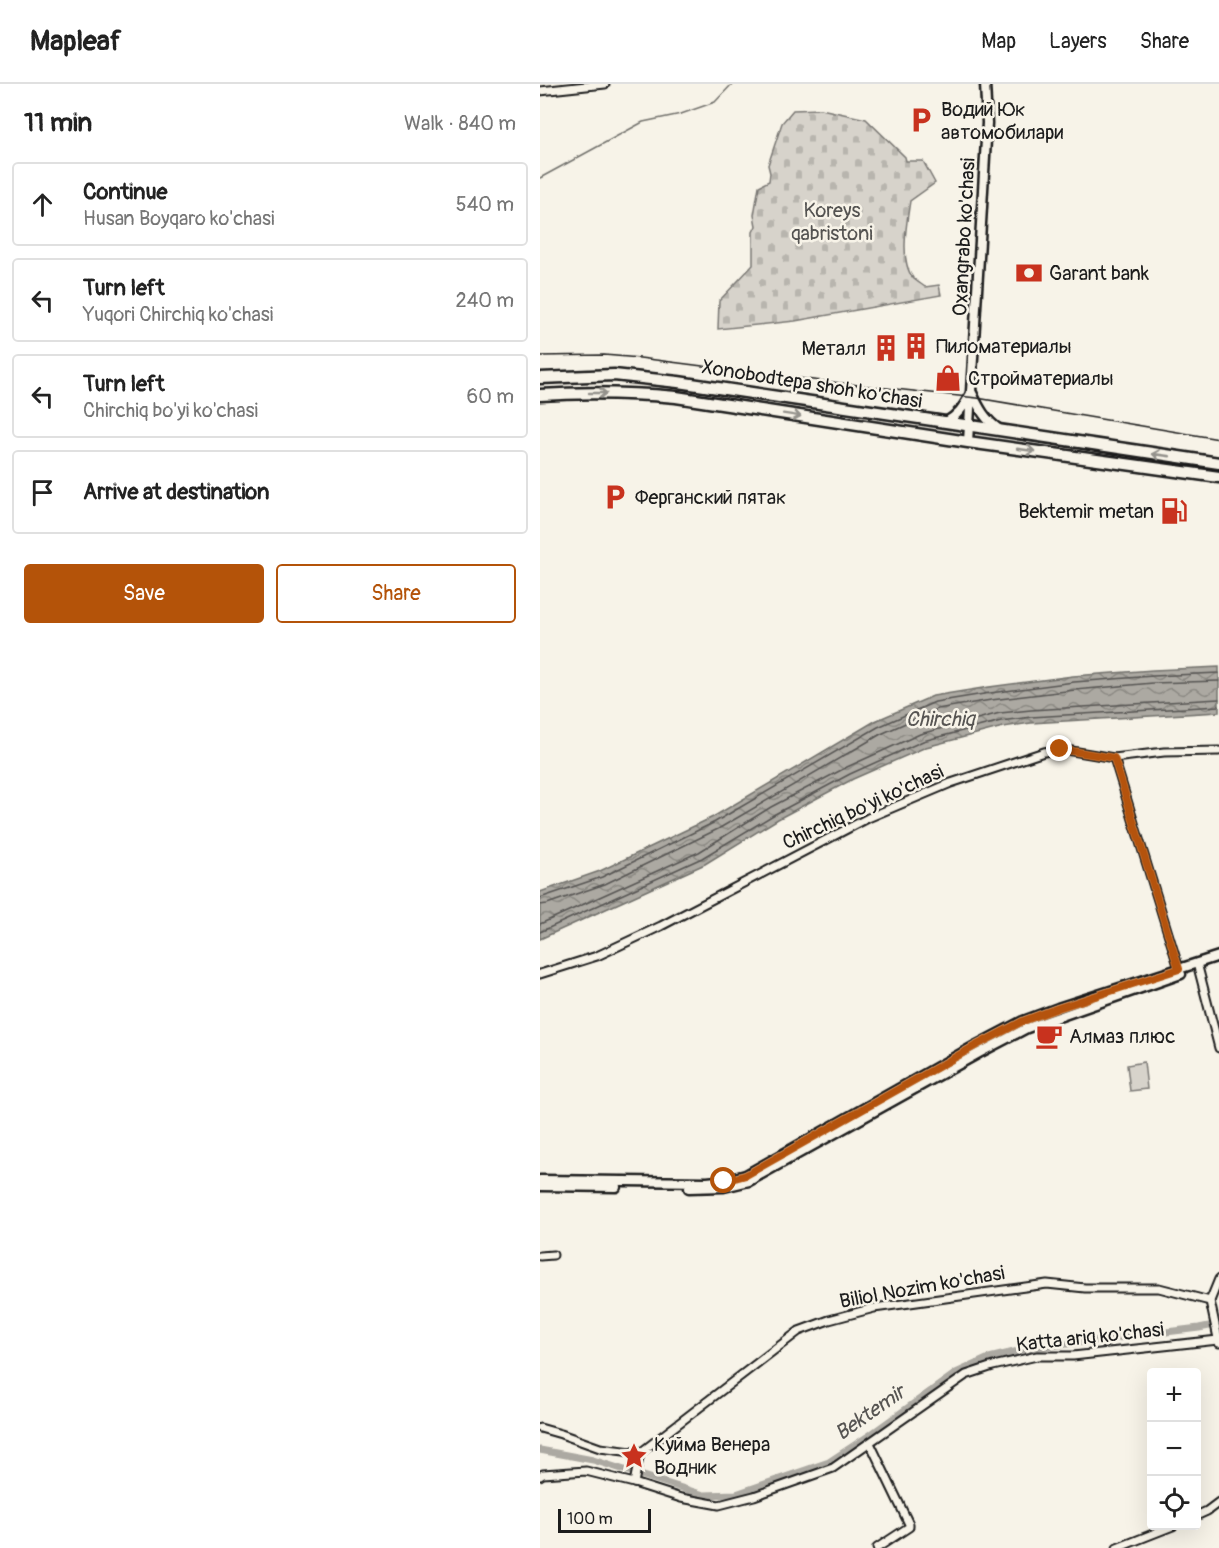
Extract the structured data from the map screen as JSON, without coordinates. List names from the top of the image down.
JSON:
{
  "streets": {
    "highway": ["Xonobodtepa shoh ko'chasi"],
    "main road": ["Oxangrabo ko'chasi"],
    "street": ["Chirchiq bo'yi ko'chasi", "Biliol Nozim ko'chasi", "Katta ariq ko'chasi"]
  },
  "crossings": [
    ["Oxangrabo ko'chasi", "Xonobodtepa shoh ko'chasi"]
  ],
  "water": ["Chirchiq", "Bektemir"],
  "parks": ["Koreys qabristoni"],
  "places": {
    "parking": ["Водий Юк автомобилари", "Ферганский пятак"],
    "bank": ["Garant bank"],
    "building": ["Пиломатериалы", "Металл"],
    "shop": ["Стройматериалы"],
    "fuel station": ["Bektemir metan"],
    "cafe": ["Алмаз плюс"],
    "place": ["Куйма Венера Водник"]
  },
  "scale_bar": "100 m",
  "page": {
    "header": "Mapleaf",
    "nav": ["Map", "Layers", "Share"],
    "heading": ["11 min", "Walk · 840 m"],
    "list": [
      ["Continue", "Husan Boyqaro ko'chasi", "540 m"],
      ["Turn left", "Yuqori Chirchiq ko'chasi", "240 m"],
      ["Turn left", "Chirchiq bo'yi ko'chasi", "60 m"],
      "Arrive at destination"
    ],
    "buttons": ["Save", "Share"],
    "map_buttons": ["+", "−"],
    "scale": "100 m"
  }
}
